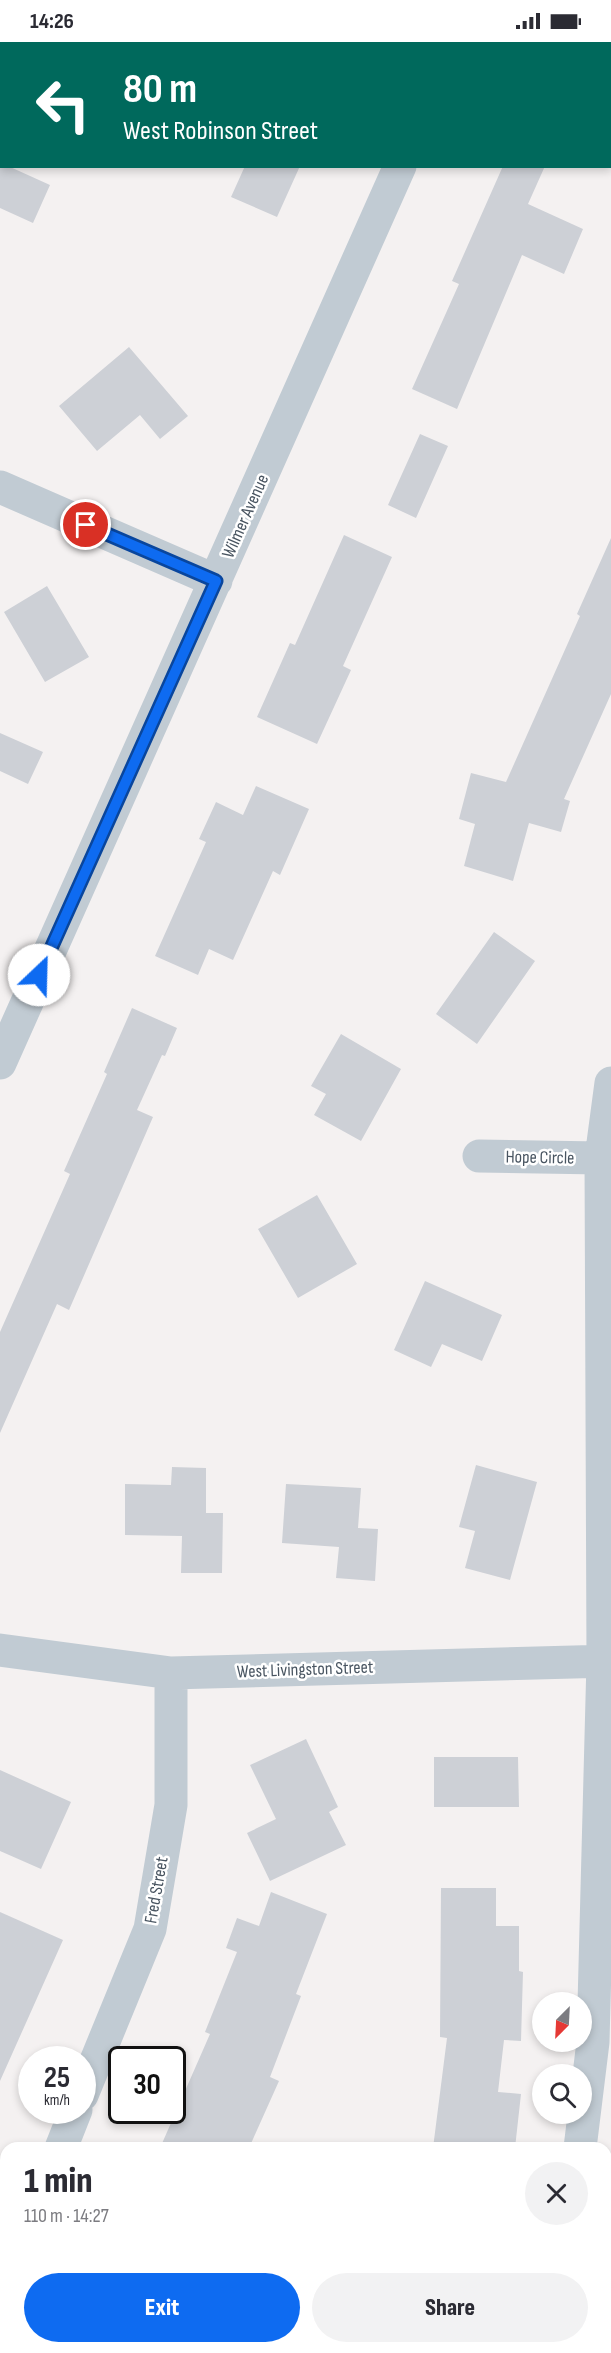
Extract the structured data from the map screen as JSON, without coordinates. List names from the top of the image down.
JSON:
{
  "streets": {
    "street": [
      "Wilmer Avenue",
      "Hope Circle",
      "West Livingston Street",
      "Fred Street"
    ]
  },
  "crossings": [
    ["Hope Circle", "West Livingston Street"],
    ["West Livingston Street", "Fred Street"]
  ],
  "north": "bottom left",
  "page": {
    "status": "14:26",
    "turn": ["80 m", "West Robinson Street"],
    "speed": "25 km/h",
    "limit": "30",
    "heading": ["1 min", "110 m · 14:27"],
    "buttons": ["Exit", "Share"]
  }
}
